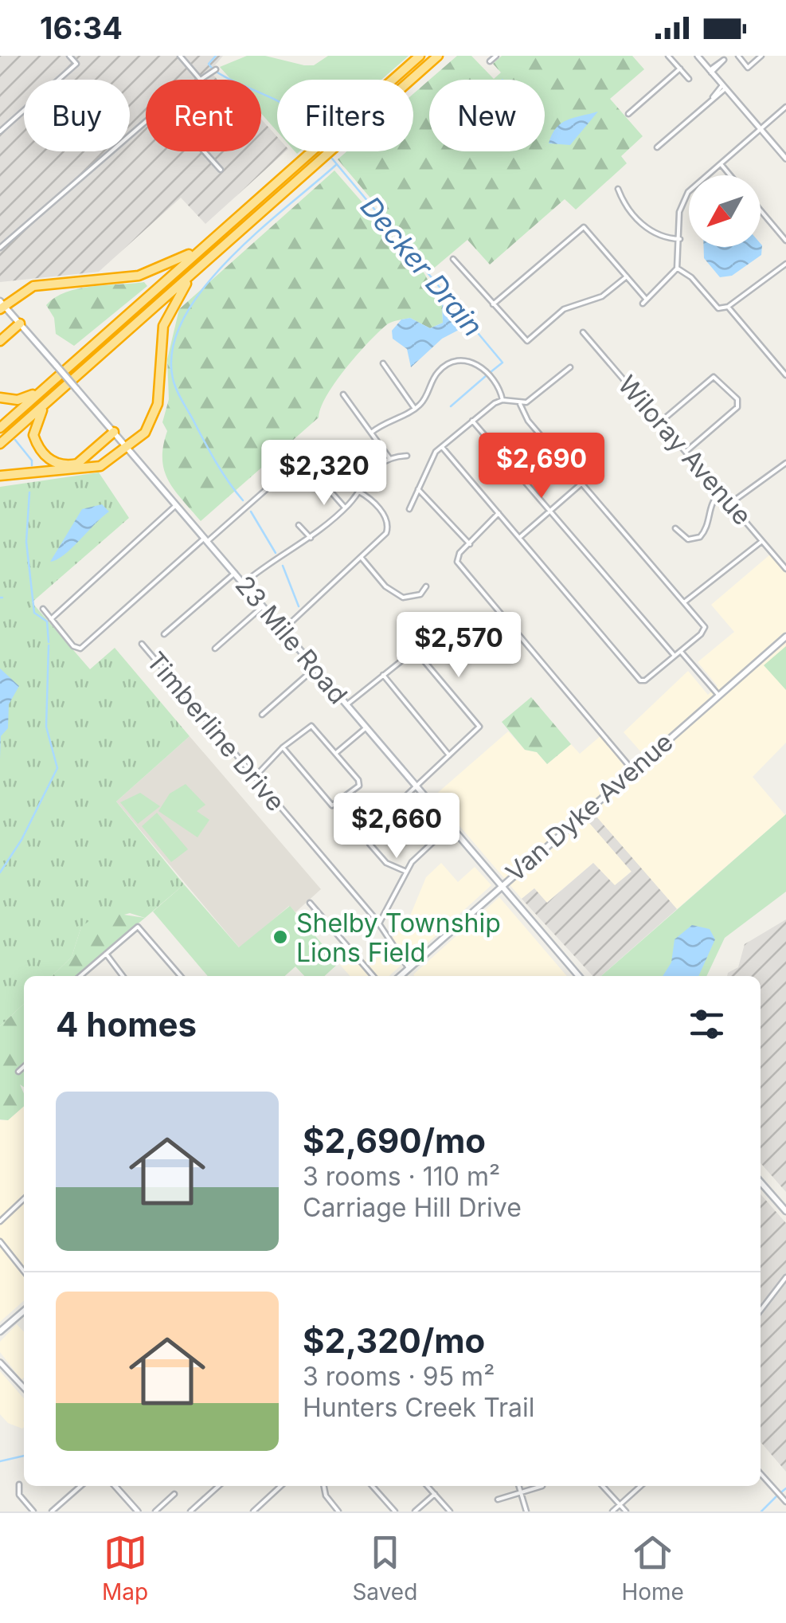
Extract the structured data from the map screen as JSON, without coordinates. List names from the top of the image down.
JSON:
{
  "streets": {
    "main road": ["23 Mile Road", "Van Dyke Avenue"],
    "street": ["Wiloray Avenue", "Timberline Drive"]
  },
  "crossings": [
    ["23 Mile Road", "Van Dyke Avenue"],
    ["Timberline Drive", "Van Dyke Avenue"]
  ],
  "water": ["Decker Drain"],
  "places": ["Shelby Township Lions Field"],
  "north": "bottom left",
  "page": {
    "status": "16:34",
    "chip": [
      "Buy",
      "Rent",
      "Filters",
      "New"
    ],
    "price": [
      "$2,690",
      "$2,320",
      "$2,570",
      "$2,660"
    ],
    "heading": "4 homes",
    "list": [
      {
        "name": "$2,690/mo",
        "note": "3 rooms · 110 m² · Carriage Hill Drive"
      },
      {
        "name": "$2,320/mo",
        "note": "3 rooms · 95 m² · Hunters Creek Trail"
      }
    ],
    "tabs": ["Map", "Saved", "Home"]
  }
}
